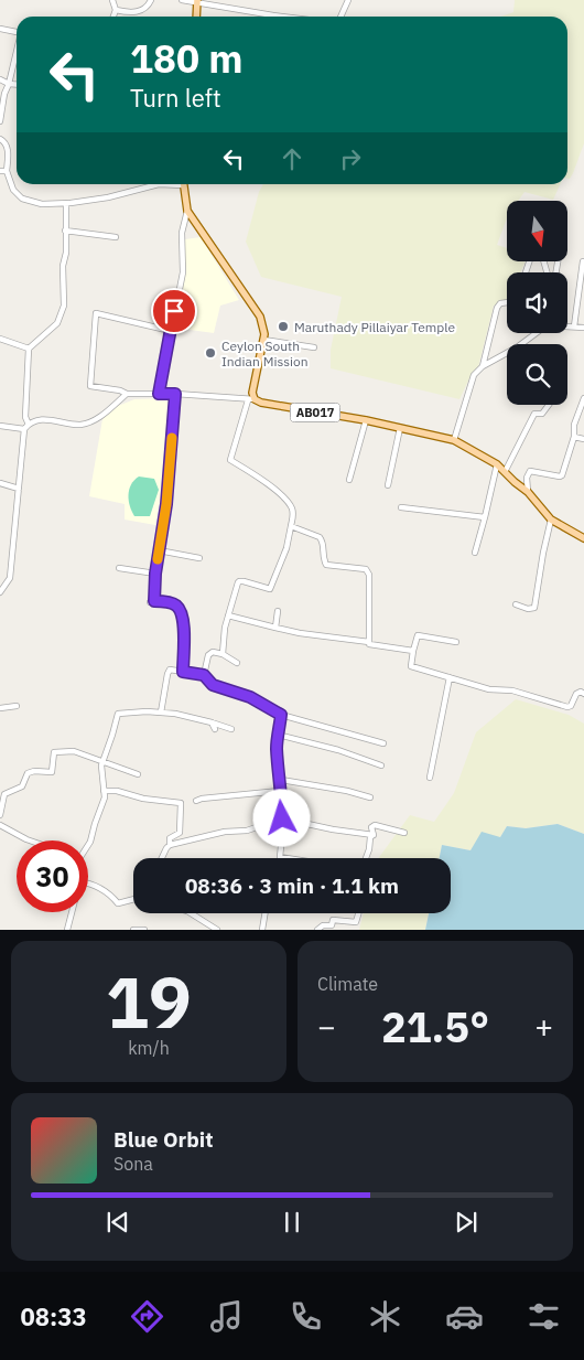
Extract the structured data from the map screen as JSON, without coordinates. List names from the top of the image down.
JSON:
{
  "streets": {
    "main road": ["AB017"]
  },
  "places": ["Maruthady Pillaiyar Temple", "Ceylon South Indian Mission"],
  "north": "bottom",
  "page": {
    "turn": ["180 m", "Turn left"],
    "limit": "30",
    "trip": "08:36 · 3 min · 1.1 km",
    "tile": [
      ["19", "km/h"],
      "Climate"
    ],
    "heat": ["−", "21.5°", "+"],
    "song": ["Blue Orbit", "Sona"],
    "tabs": "08:33"
  }
}
